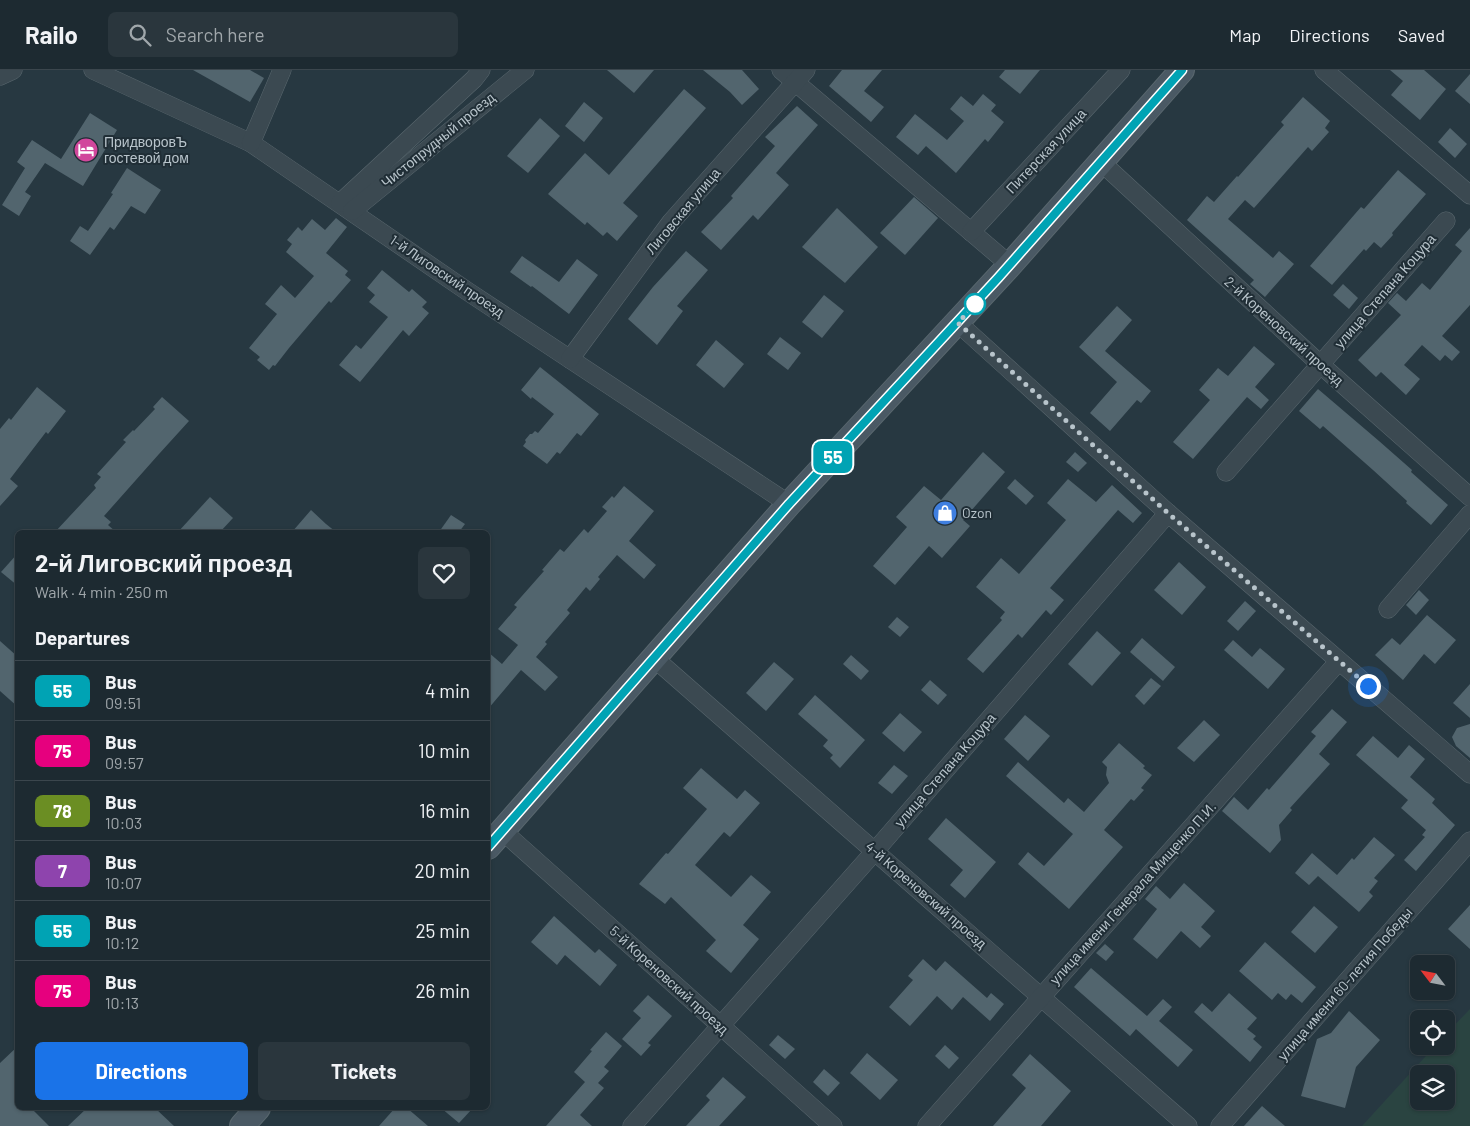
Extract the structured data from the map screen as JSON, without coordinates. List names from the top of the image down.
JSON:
{
  "streets": {
    "street": [
      "Чистопрудный проезд",
      "Питерская улица",
      "Лиговская улица",
      "1-й Лиговский проезд",
      "улица Степана Коцура",
      "2-й Кореновский проезд",
      "улица имени Генерала Мищенко П.И.",
      "4-й Кореновский проезд",
      "5-й Кореновский проезд",
      "улица имени 60-летия Победы"
    ]
  },
  "crossings": [
    ["Чистопрудный проезд", "1-й Лиговский проезд"],
    ["Лиговская улица", "1-й Лиговский проезд"],
    ["улица Степана Коцура", "2-й Кореновский проезд"],
    ["улица Степана Коцура", "4-й Кореновский проезд"],
    ["улица Степана Коцура", "5-й Кореновский проезд"],
    ["улица имени Генерала Мищенко П.И.", "4-й Кореновский проезд"]
  ],
  "places": {
    "hotel": ["ПридворовЪ гостевой дом"],
    "shop": ["Ozon"]
  },
  "lines": ["bus line 55"],
  "north": "top left",
  "page": {
    "header": "Railo",
    "search": "Search here",
    "nav": ["Map", "Directions", "Saved"],
    "on_map": "55",
    "heading": [
      ["2-й Лиговский проезд", "Walk · 4 min · 250 m"],
      "Departures"
    ],
    "list": [
      {
        "mark": "55",
        "name": "Bus",
        "note": "09:51",
        "value": "4 min"
      },
      {
        "mark": "75",
        "name": "Bus",
        "note": "09:57",
        "value": "10 min"
      },
      {
        "mark": "78",
        "name": "Bus",
        "note": "10:03",
        "value": "16 min"
      },
      {
        "mark": "7",
        "name": "Bus",
        "note": "10:07",
        "value": "20 min"
      },
      {
        "mark": "55",
        "name": "Bus",
        "note": "10:12",
        "value": "25 min"
      },
      {
        "mark": "75",
        "name": "Bus",
        "note": "10:13",
        "value": "26 min"
      }
    ],
    "buttons": ["Directions", "Tickets"]
  }
}
